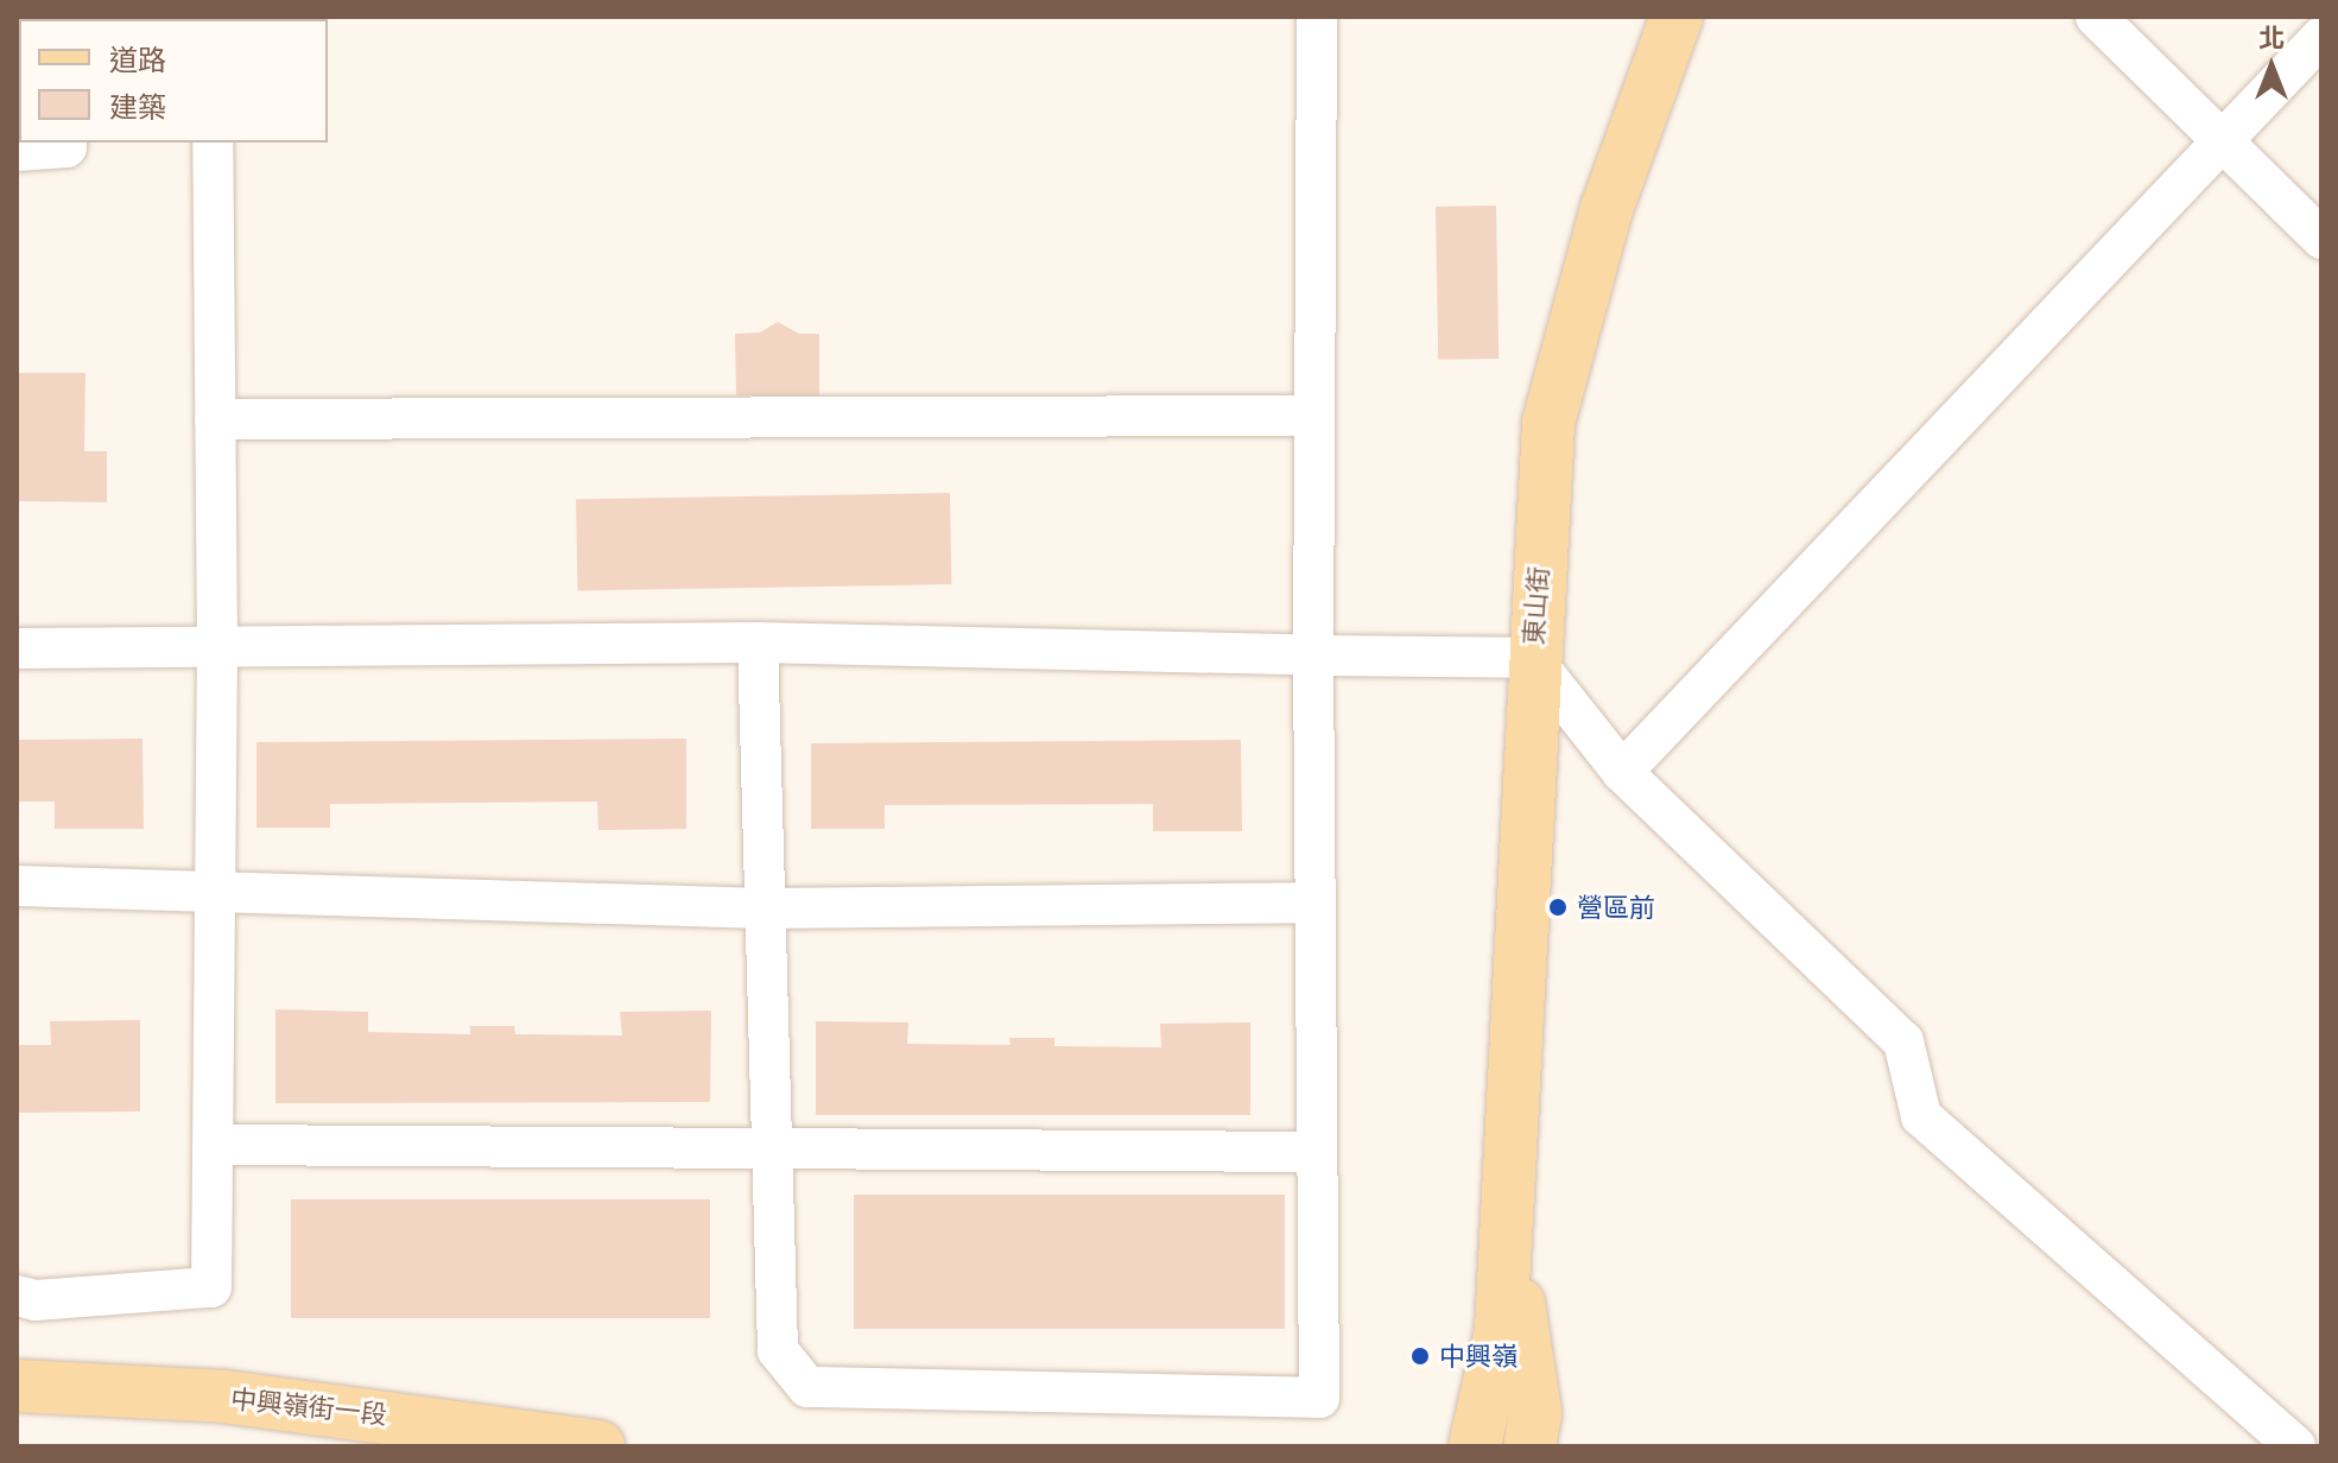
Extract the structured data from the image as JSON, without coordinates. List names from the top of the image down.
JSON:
{
  "streets": {
    "main road": ["東山街", "中興嶺街一段"]
  },
  "places": ["營區前", "中興嶺"],
  "legend": ["道路", "建築"],
  "north": "top"
}
